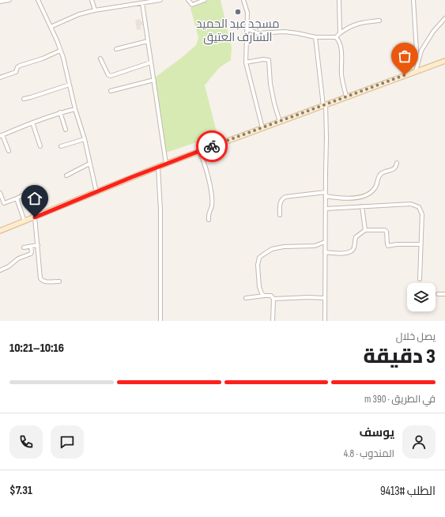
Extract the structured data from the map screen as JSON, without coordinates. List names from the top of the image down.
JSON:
{
  "places": ["مسجد عبد الحميد الشارف العتيق"],
  "page": {
    "heading": ["3 دقيقة", "يصل خلال", "10:16–10:21"],
    "panel": [
      "يوسف",
      "المندوب · 4.8",
      "الطلب #9413",
      "$7.31"
    ],
    "bar": "في الطريق · 390 m"
  }
}
